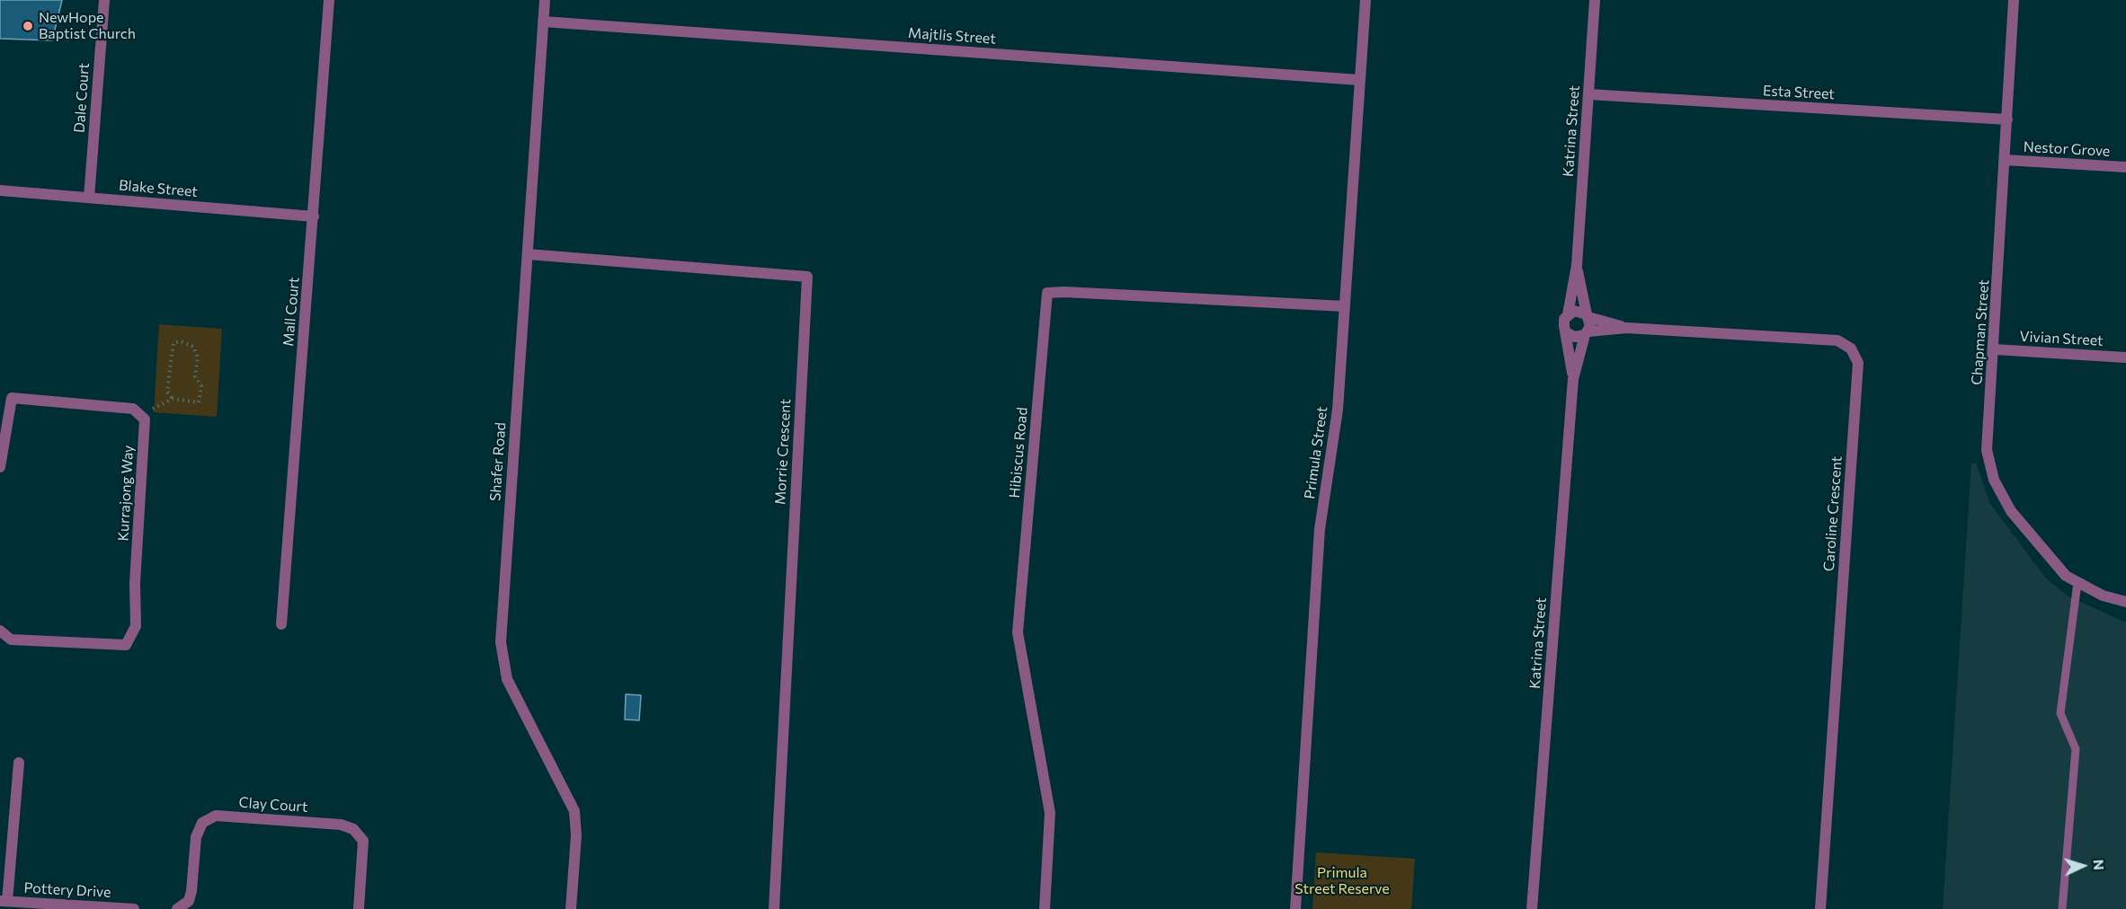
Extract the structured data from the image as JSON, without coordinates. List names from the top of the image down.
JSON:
{
  "streets": {
    "street": [
      "Majtlis Street",
      "Esta Street",
      "Dale Court",
      "Katrina Street",
      "Nestor Grove",
      "Blake Street",
      "Mall Court",
      "Chapman Street",
      "Vivian Street",
      "Morrie Crescent",
      "Hibiscus Road",
      "Primula Street",
      "Shafer Road",
      "Kurrajong Way",
      "Caroline Crescent",
      "Clay Court",
      "Pottery Drive"
    ]
  },
  "crossings": [
    ["Majtlis Street", "Primula Street"],
    ["Majtlis Street", "Shafer Road"],
    ["Esta Street", "Katrina Street"],
    ["Esta Street", "Chapman Street"],
    ["Dale Court", "Blake Street"],
    ["Katrina Street", "Caroline Crescent"],
    ["Nestor Grove", "Chapman Street"],
    ["Blake Street", "Mall Court"],
    ["Chapman Street", "Vivian Street"],
    ["Morrie Crescent", "Shafer Road"],
    ["Hibiscus Road", "Primula Street"]
  ],
  "parks": ["Primula Street Reserve"],
  "places": ["NewHope Baptist Church"],
  "north": "right"
}
